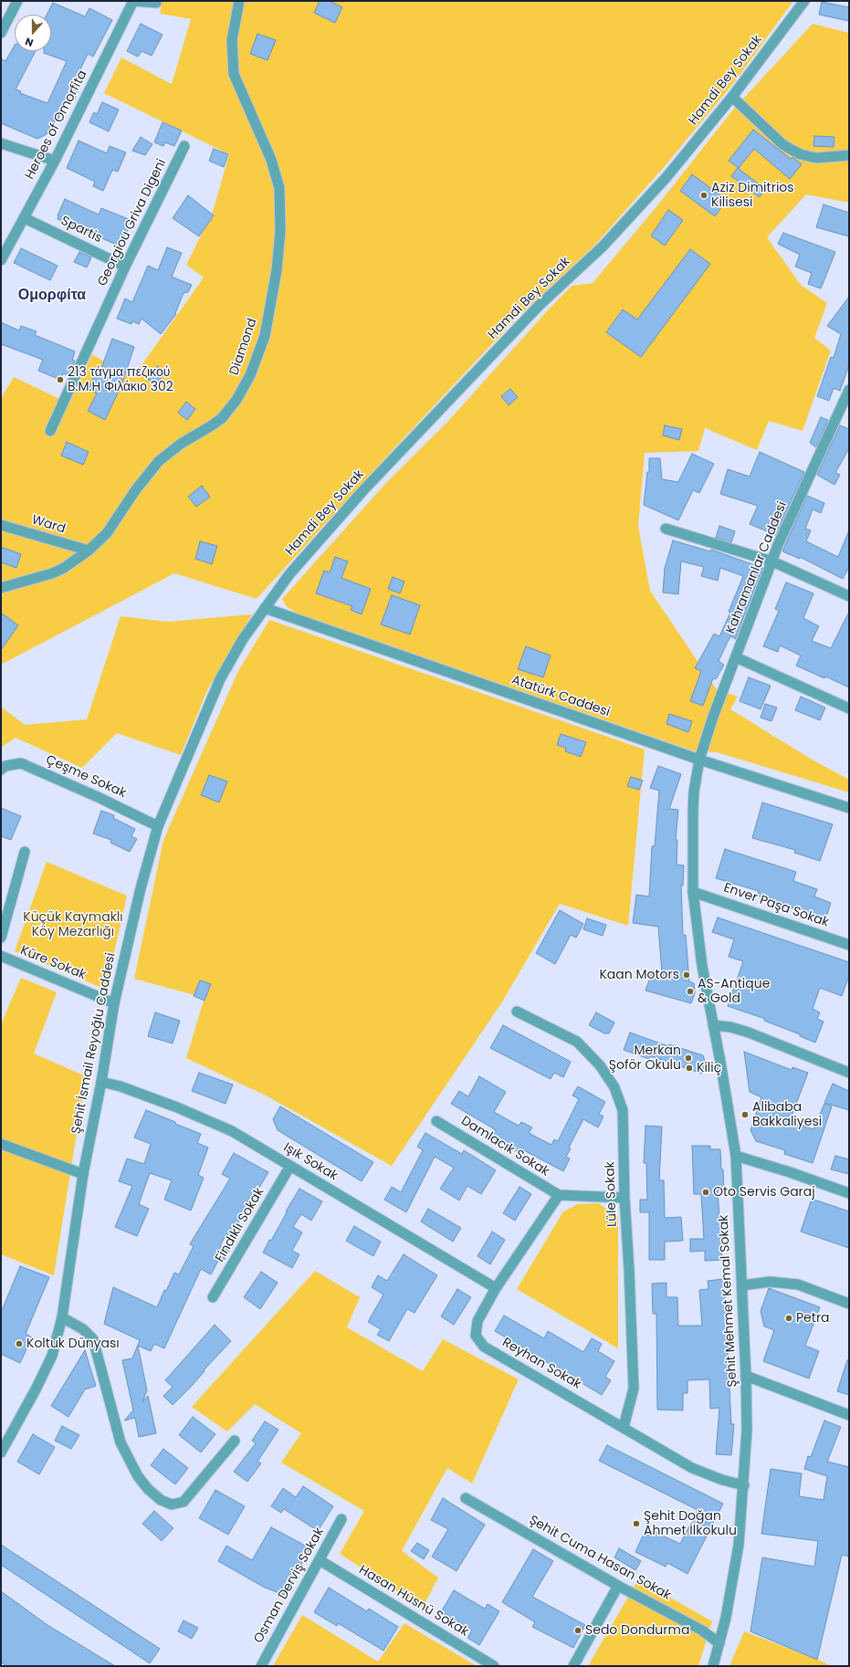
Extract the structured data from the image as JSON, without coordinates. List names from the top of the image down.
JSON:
{
  "streets": {
    "street": [
      "Hamdi Bey Sokak",
      "Heroes of Omorfita",
      "Georgiou Griva Digeni",
      "Spartis",
      "Diamond",
      "Ward",
      "Kahramanlar Caddesi",
      "Atatürk Caddesi",
      "Çeşme Sokak",
      "Enver Paşa Sokak",
      "Küre Sokak",
      "Şehit İsmail Reyoğlu Caddesi",
      "Damlacık Sokak",
      "Işık Sokak",
      "Lüle Sokak",
      "Findıklı Sokak",
      "Şehit Mehmet Kemal Sokak",
      "Reyhan Sokak",
      "Şehit Cuma Hasan Sokak",
      "Osman Derviş Sokak",
      "Hasan Hüsnü Sokak"
    ]
  },
  "crossings": [
    ["Hamdi Bey Sokak", "Atatürk Caddesi"],
    ["Hamdi Bey Sokak", "Şehit İsmail Reyoğlu Caddesi"],
    ["Heroes of Omorfita", "Spartis"],
    ["Georgiou Griva Digeni", "Spartis"],
    ["Diamond", "Ward"],
    ["Kahramanlar Caddesi", "Atatürk Caddesi"],
    ["Kahramanlar Caddesi", "Şehit Mehmet Kemal Sokak"],
    ["Atatürk Caddesi", "Şehit İsmail Reyoğlu Caddesi"],
    ["Atatürk Caddesi", "Şehit Mehmet Kemal Sokak"],
    ["Çeşme Sokak", "Şehit İsmail Reyoğlu Caddesi"],
    ["Enver Paşa Sokak", "Şehit Mehmet Kemal Sokak"],
    ["Küre Sokak", "Şehit İsmail Reyoğlu Caddesi"],
    ["Şehit İsmail Reyoğlu Caddesi", "Işık Sokak"],
    ["Damlacık Sokak", "Reyhan Sokak"],
    ["Işık Sokak", "Findıklı Sokak"],
    ["Işık Sokak", "Reyhan Sokak"],
    ["Lüle Sokak", "Reyhan Sokak"],
    ["Şehit Mehmet Kemal Sokak", "Reyhan Sokak"],
    ["Şehit Mehmet Kemal Sokak", "Şehit Cuma Hasan Sokak"],
    ["Osman Derviş Sokak", "Hasan Hüsnü Sokak"]
  ],
  "districts": ["Ομορφίτα"],
  "parks": ["Küçük Kaymaklı Köy Mezarlığı"],
  "places": [
    "Aziz Dimitrios Kilisesi",
    "213 τάγμα πεζικού B.M.H Φιλάκιο 302",
    "Kaan Motors",
    "AS-Antique & Gold",
    "Merkan Şoför Okulu",
    "Kiliç",
    "Alibaba Bakkaliyesi",
    "Oto Servis Garaj",
    "Petra",
    "Koltuk Dünyası",
    "Şehit Doğan Ahmet İlkokulu",
    "Sedo Dondurma"
  ],
  "north": "bottom"
}
